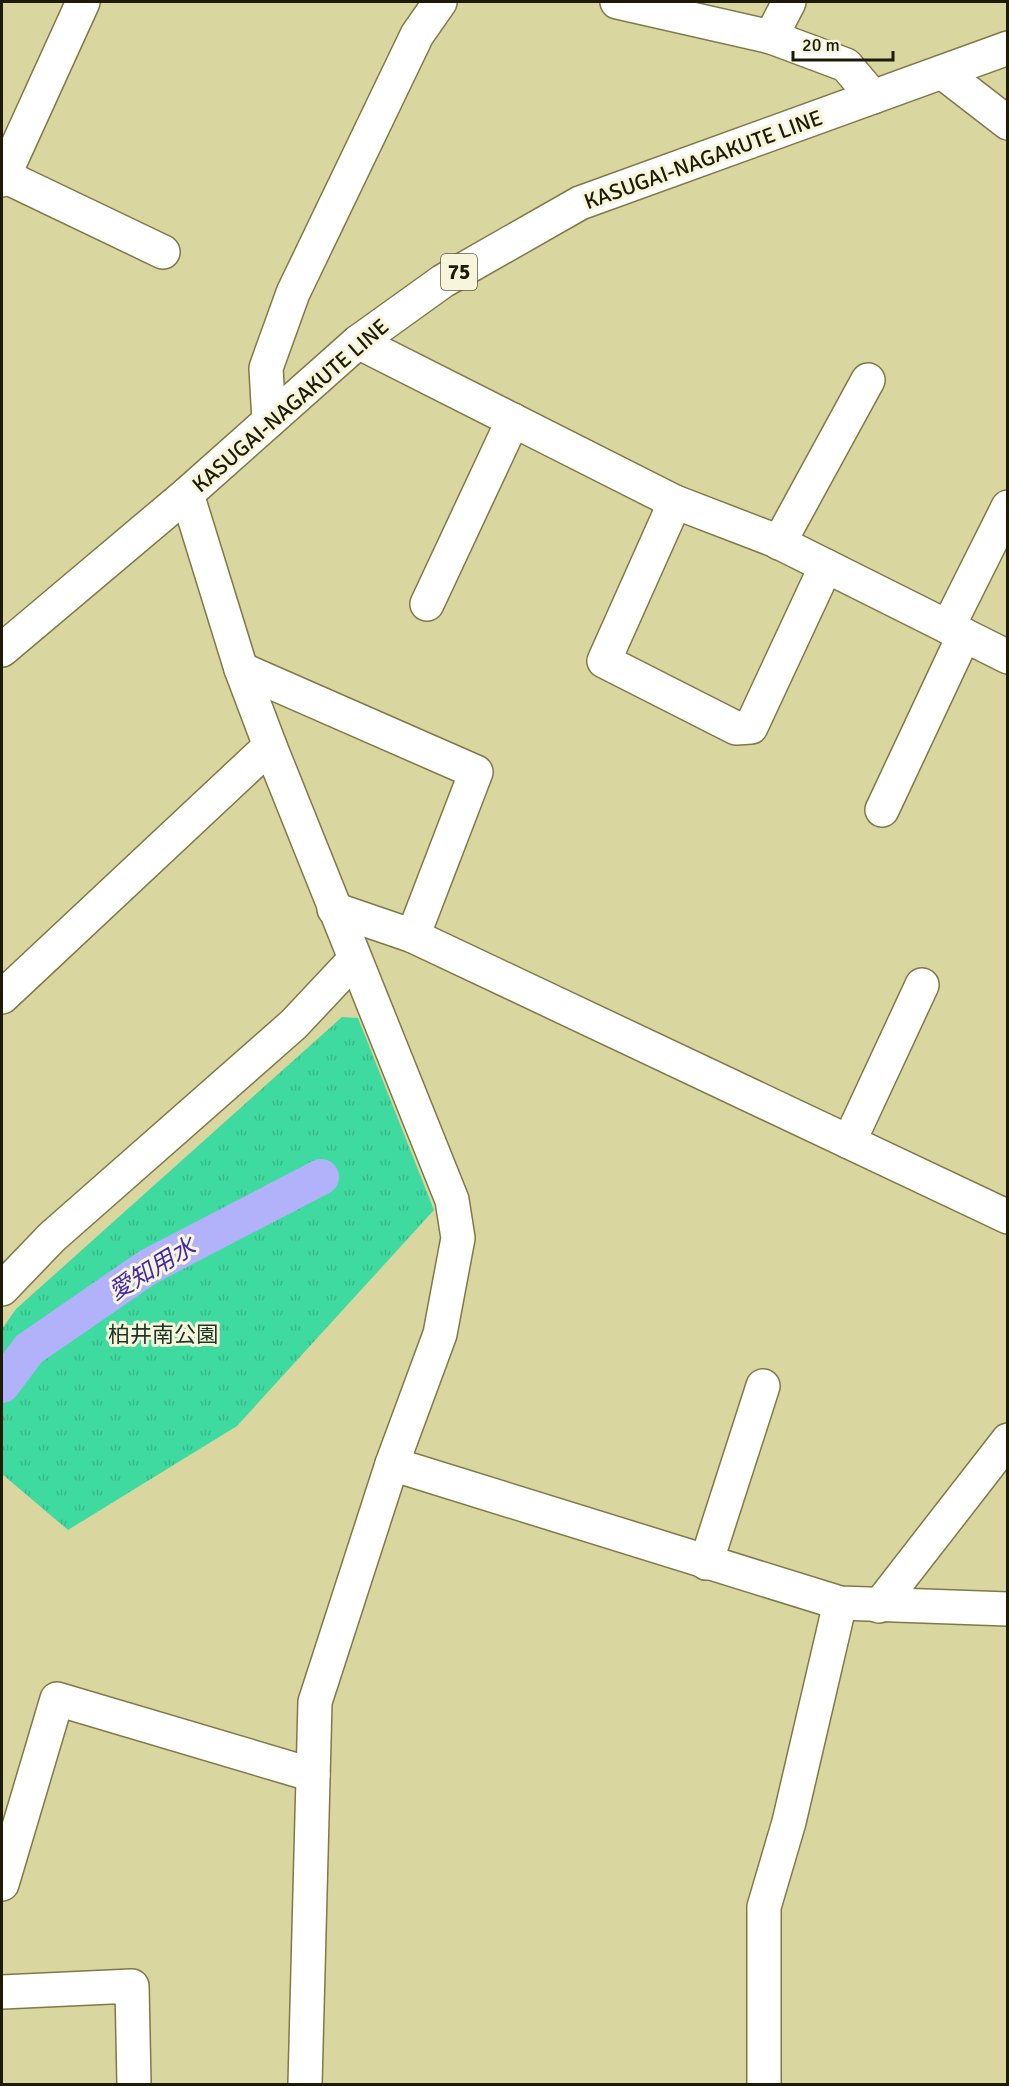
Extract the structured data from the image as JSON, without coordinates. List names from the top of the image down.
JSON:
{
  "streets": {
    "street": ["KASUGAI-NAGAKUTE LINE", "75"]
  },
  "water": ["愛知用水"],
  "parks": ["柏井南公園"],
  "scale_bar": "20 m"
}
